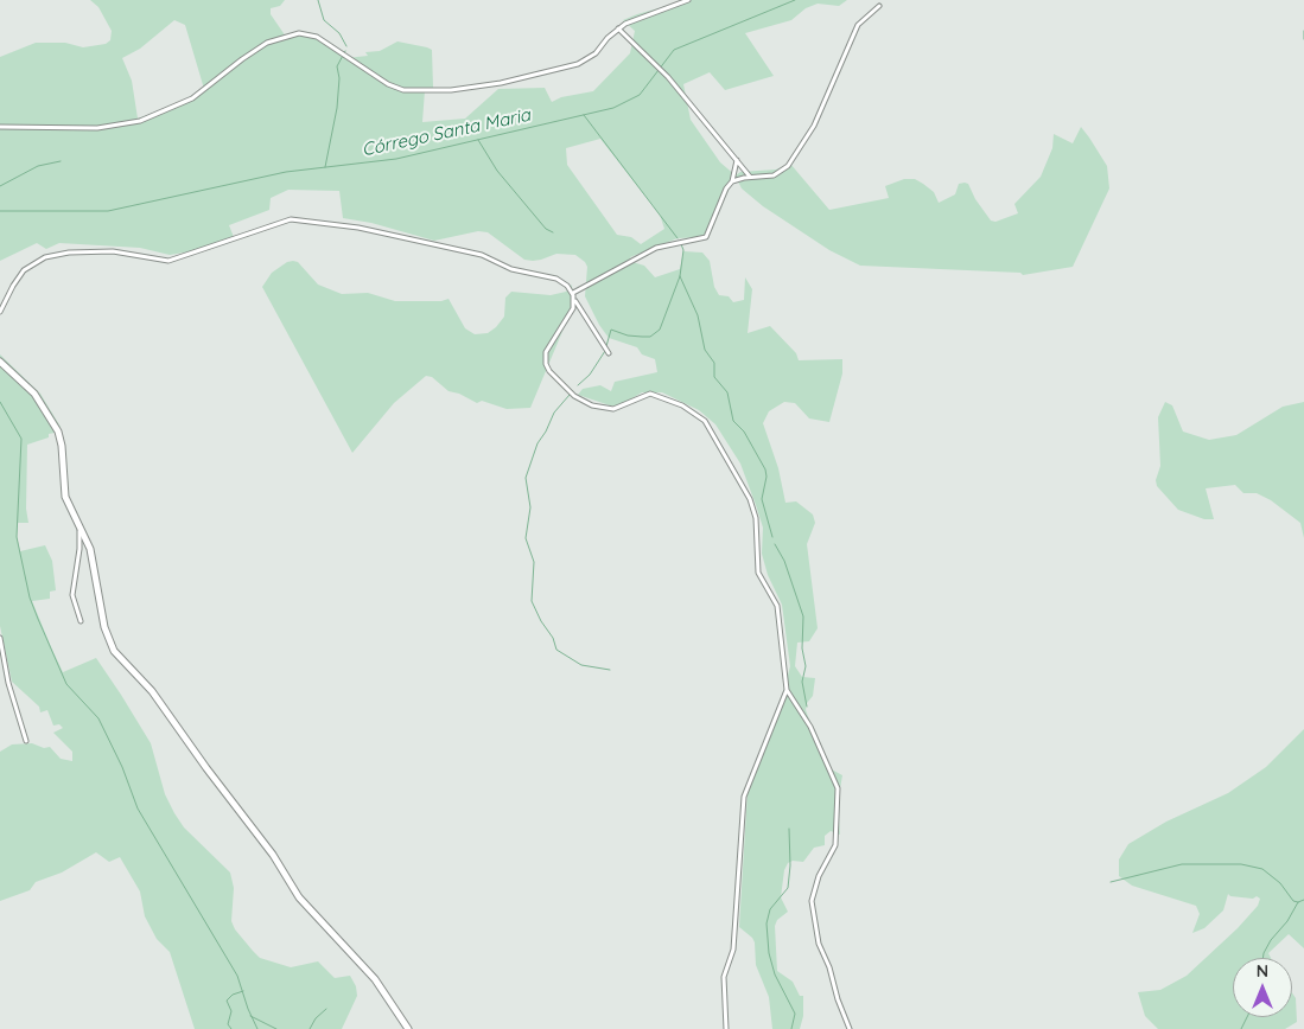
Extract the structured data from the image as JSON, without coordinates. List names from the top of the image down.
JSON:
{
  "water": ["Córrego Santa Maria"],
  "north": "top"
}
